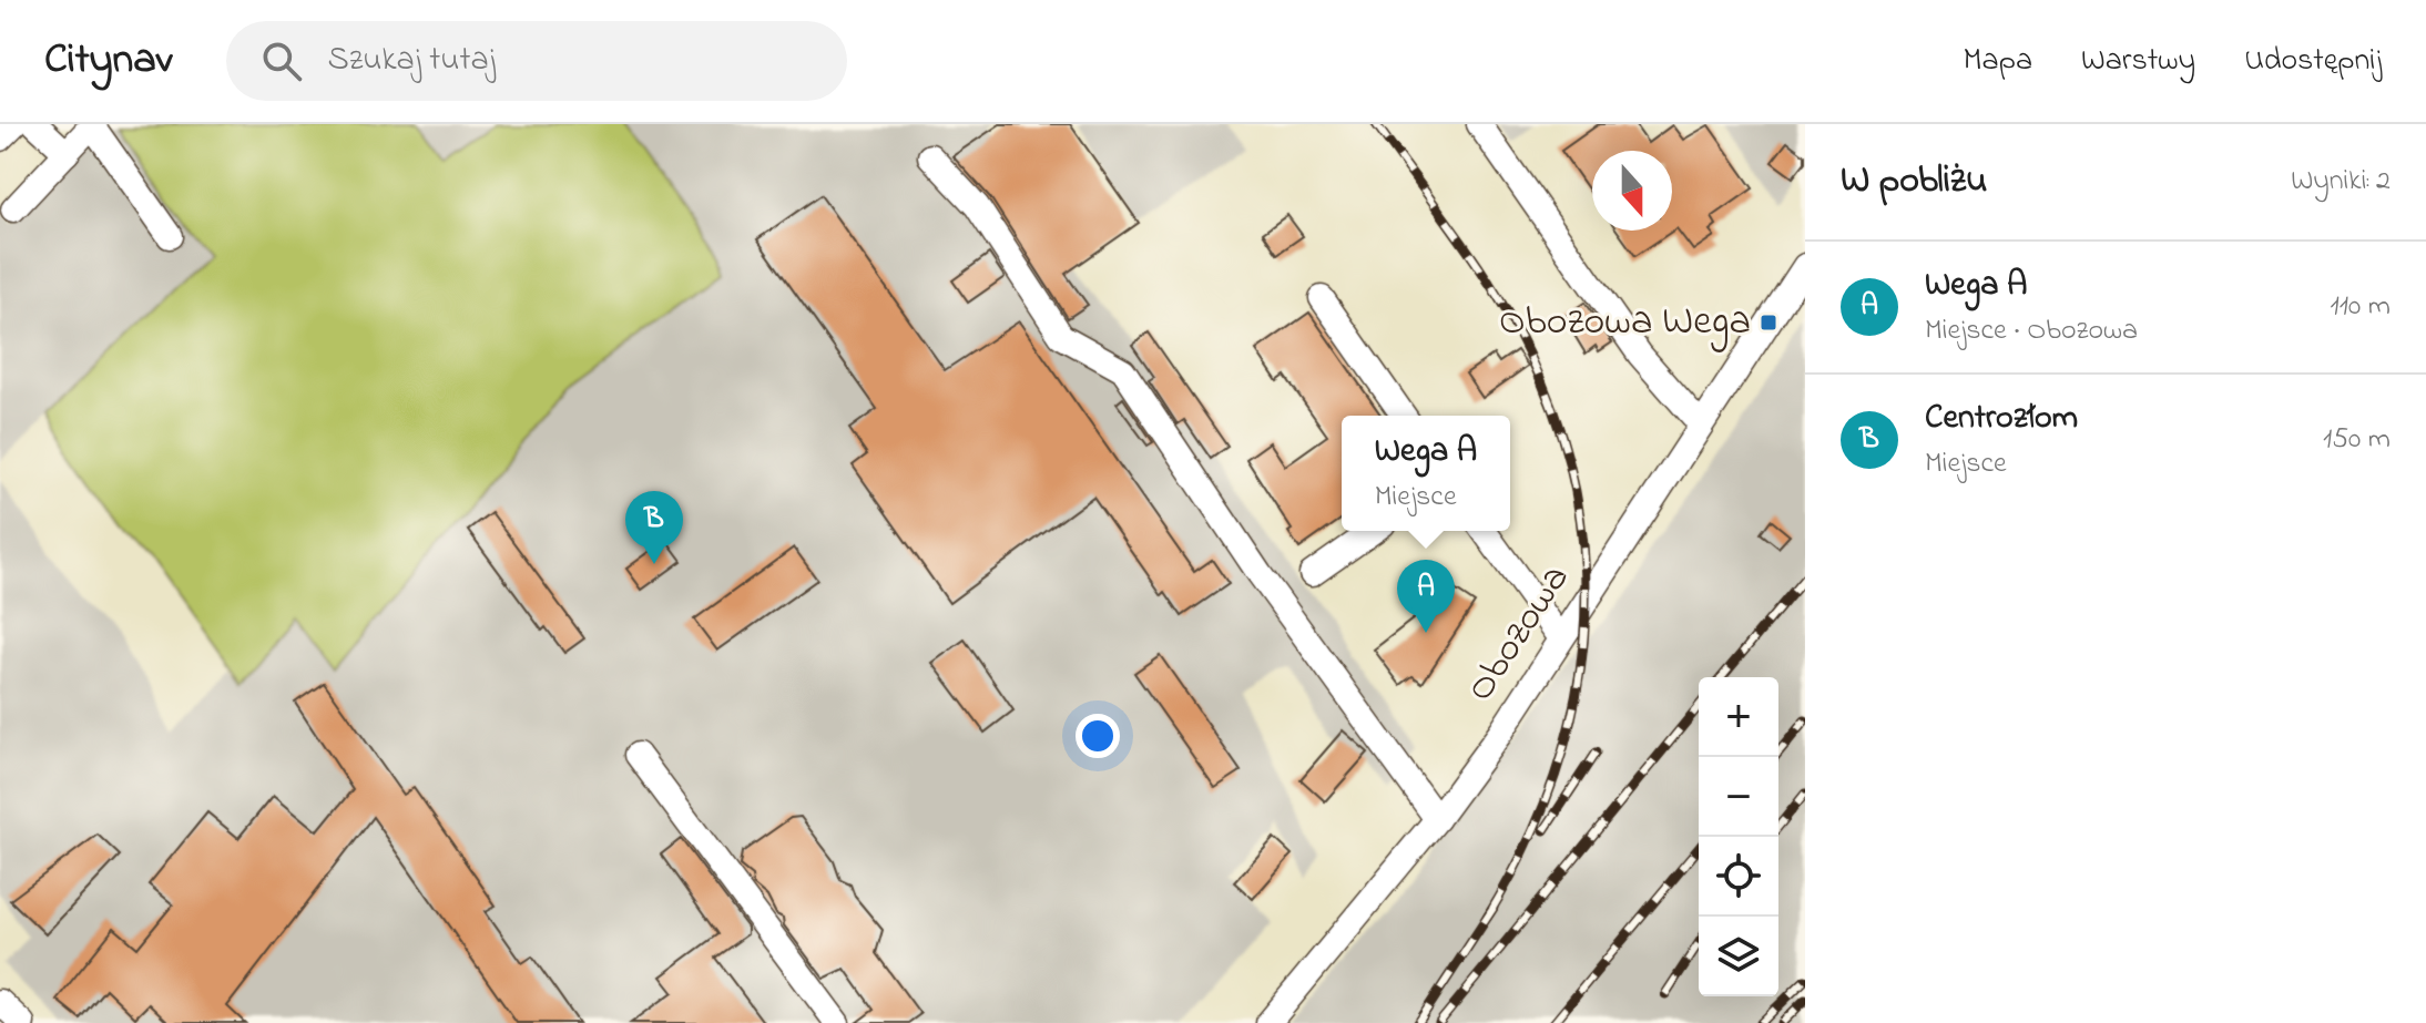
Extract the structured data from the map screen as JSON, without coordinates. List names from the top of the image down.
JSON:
{
  "streets": {
    "street": ["Obozowa"]
  },
  "places": {
    "transit": ["Obozowa Wega"]
  },
  "north": "bottom",
  "page": {
    "header": "Citynav",
    "search": "Szukaj tutaj",
    "nav": ["Mapa", "Warstwy", "Udostępnij"],
    "heading": ["W pobliżu", "Wyniki: 2"],
    "list": [
      {
        "mark": "A",
        "name": "Wega A",
        "note": "Miejsce · Obozowa",
        "value": "110 m"
      },
      {
        "mark": "B",
        "name": "Centrozłom",
        "note": "Miejsce",
        "value": "150 m"
      }
    ],
    "popup": ["Wega A", "Miejsce"],
    "pins": ["B", "A"],
    "map_buttons": ["+", "−"]
  }
}
